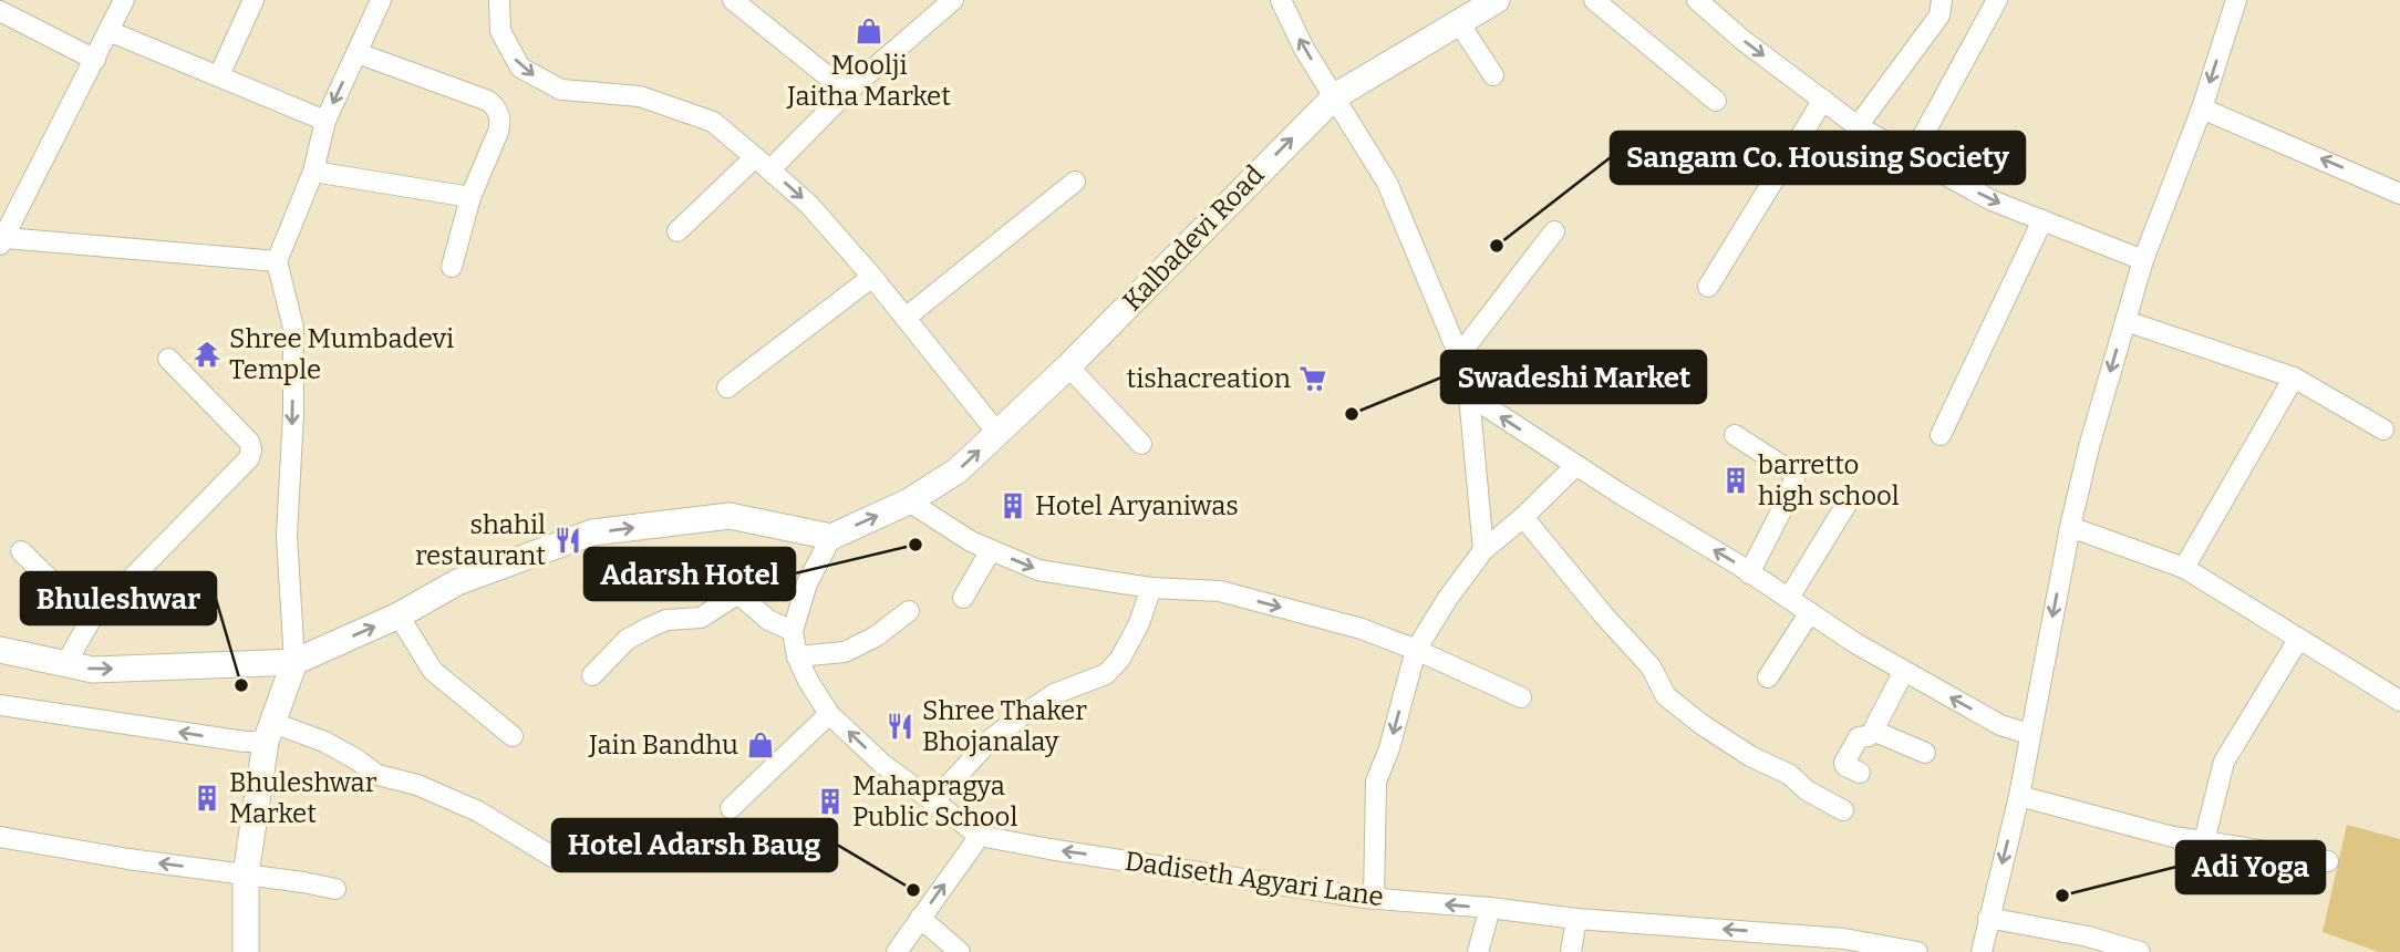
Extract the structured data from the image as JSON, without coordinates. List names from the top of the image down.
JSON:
{
  "streets": {
    "main road": ["Kalbadevi Road"],
    "street": ["Dadiseth Agyari Lane"]
  },
  "crossings": [
    ["Kalbadevi Road", "Dadiseth Agyari Lane"]
  ],
  "one_way": ["Kalbadevi Road", "Dadiseth Agyari Lane"],
  "places": {
    "shop": ["Moolji Jaitha Market", "Jain Bandhu"],
    "other": [
      "Sangam Co. Housing Society",
      "Swadeshi Market",
      "Adarsh Hotel",
      "Bhuleshwar",
      "Hotel Adarsh Baug",
      "Adi Yoga"
    ],
    "temple": ["Shree Mumbadevi Temple"],
    "supermarket": ["tishacreation"],
    "building": [
      "barretto high school",
      "Hotel Aryaniwas",
      "Bhuleshwar Market",
      "Mahapragya Public School"
    ],
    "restaurant": ["shahil restaurant", "Shree Thaker Bhojanalay"]
  }
}
